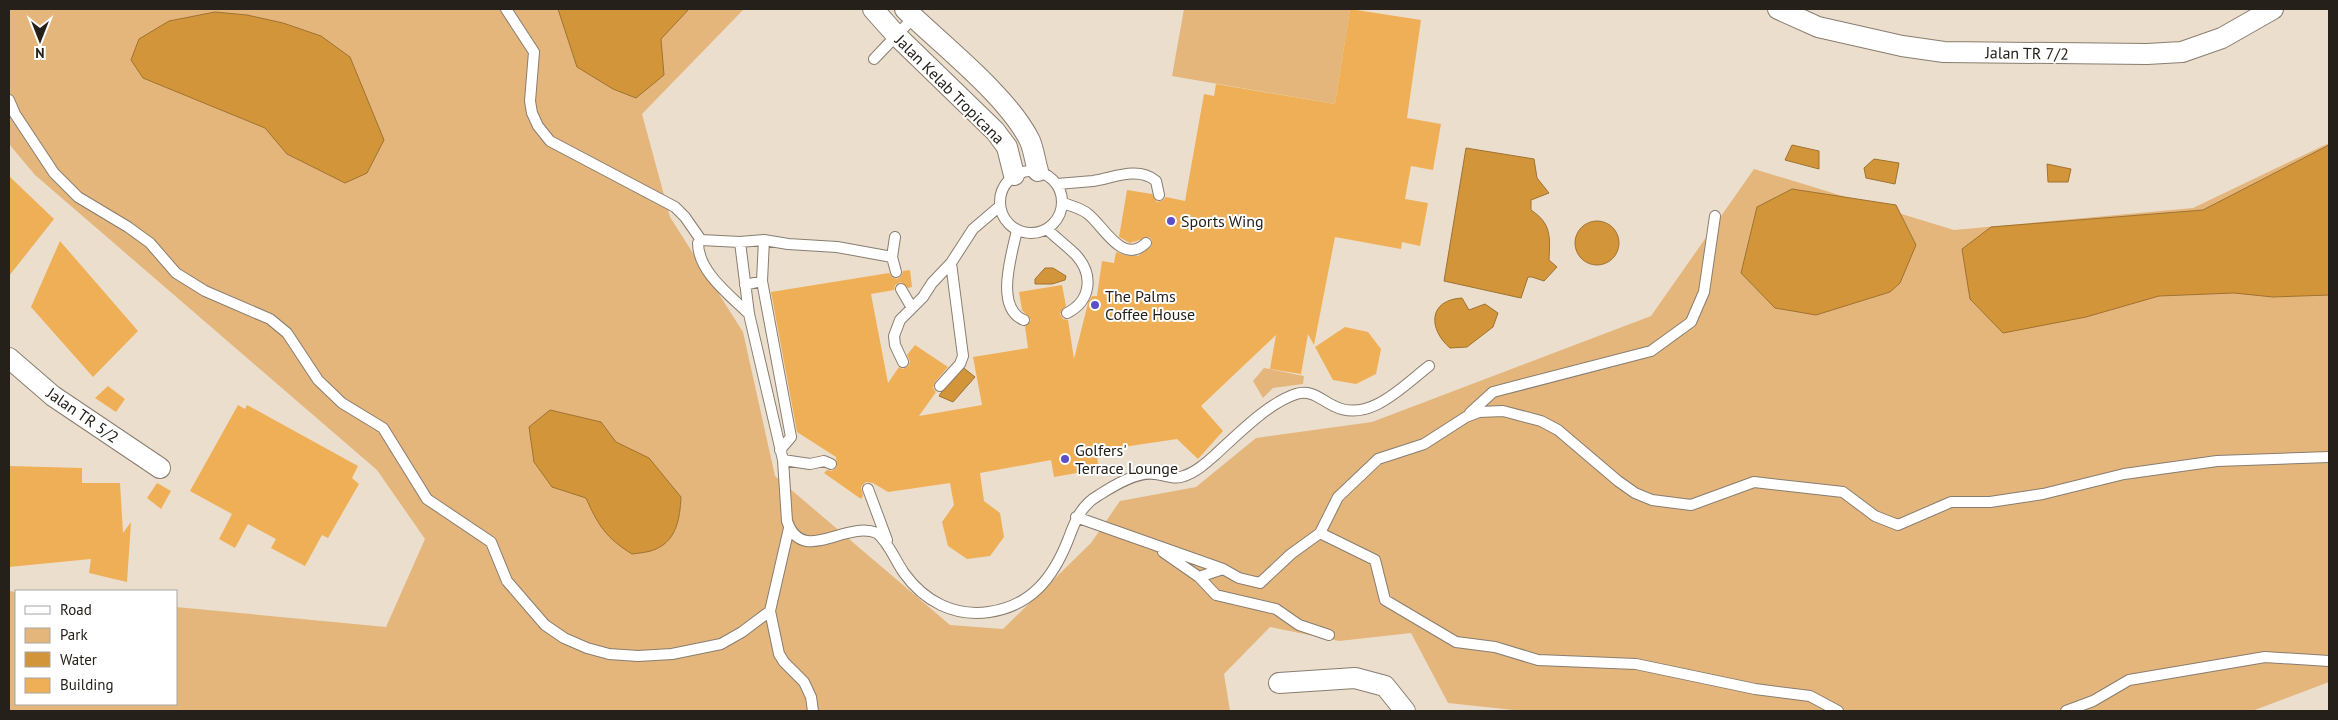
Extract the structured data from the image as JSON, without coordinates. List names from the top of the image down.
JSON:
{
  "streets": {
    "street": ["Jalan TR 7/2", "Jalan Kelab Tropicana", "Jalan TR 5/2"]
  },
  "places": ["Sports Wing", "The Palms Coffee House", "Golfers' Terrace Lounge"],
  "legend": [
    "Road",
    "Park",
    "Water",
    "Building"
  ],
  "north": "bottom"
}
